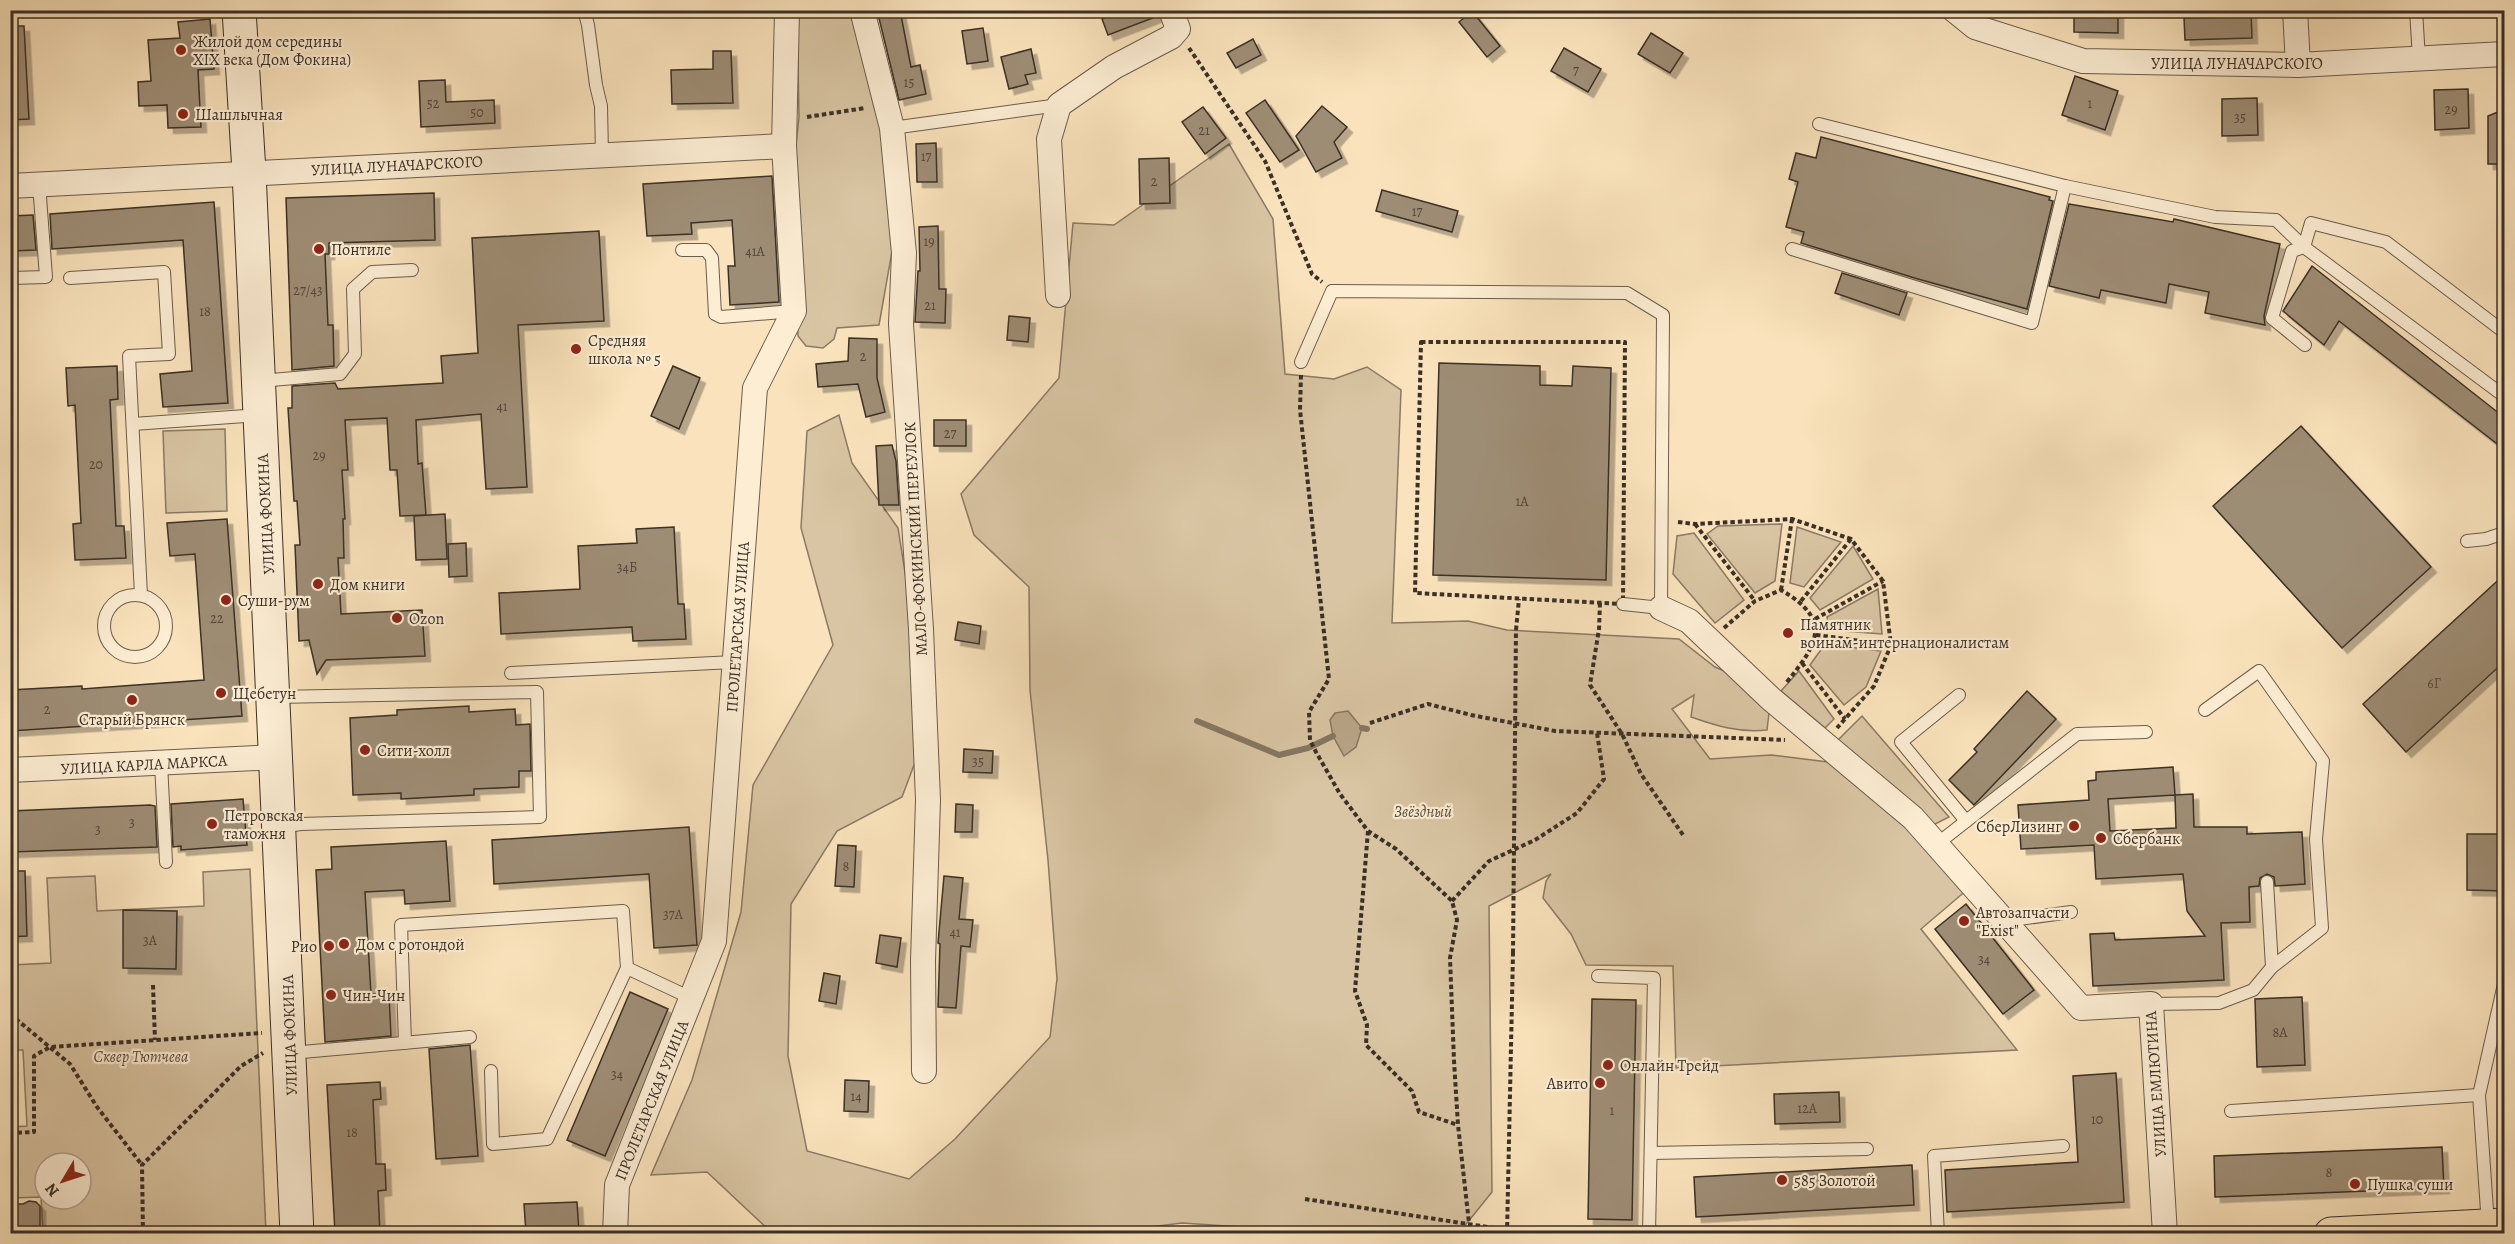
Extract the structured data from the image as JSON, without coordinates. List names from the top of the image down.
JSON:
{
  "streets": {
    "main road": ["УЛИЦА ФОКИНА"],
    "street": [
      "УЛИЦА ЛУНАЧАРСКОГО",
      "МАЛО-ФОКИНСКИЙ ПЕРЕУЛОК",
      "ПРОЛЕТАРСКАЯ УЛИЦА",
      "УЛИЦА КАРЛА МАРКСА",
      "УЛИЦА ЕМЛЮТИНА"
    ]
  },
  "crossings": [
    ["УЛИЦА ЛУНАЧАРСКОГО", "УЛИЦА ФОКИНА"],
    ["УЛИЦА ФОКИНА", "УЛИЦА КАРЛА МАРКСА"]
  ],
  "parks": ["Звёздный", "Сквер Тютчева"],
  "places": [
    "Жилой дом середины XIX века (Дом Фокина)",
    "Шашлычная",
    "Понтиле",
    "Средняя школа № 5",
    "Дом книги",
    "Суши-рум",
    "Ozon",
    "Памятник воинам-интернационалистам",
    "Щебетун",
    "Старый Брянск",
    "Сити-холл",
    "Петровская таможня",
    "СберЛизинг",
    "Сбербанк",
    "Автозапчасти \"Exist\"",
    "Дом с ротондой",
    "Рио",
    "Чин-Чин",
    "Онлайн Трейд",
    "Авито",
    "585 Золотой",
    "Пушка суши"
  ],
  "house_numbers": [
    "7",
    "15",
    "52",
    "1",
    "29",
    "50",
    "35",
    "21",
    "17",
    "2",
    "17",
    "19",
    "41А",
    "27/43",
    "21",
    "18",
    "2",
    "41",
    "27",
    "29",
    "20",
    "1А",
    "34Б",
    "22",
    "6Г",
    "2",
    "35",
    "3",
    "3",
    "8",
    "37А",
    "41",
    "3А",
    "34",
    "8А",
    "34",
    "14",
    "12А",
    "1",
    "10",
    "18",
    "8"
  ],
  "north": "bottom left"
}
